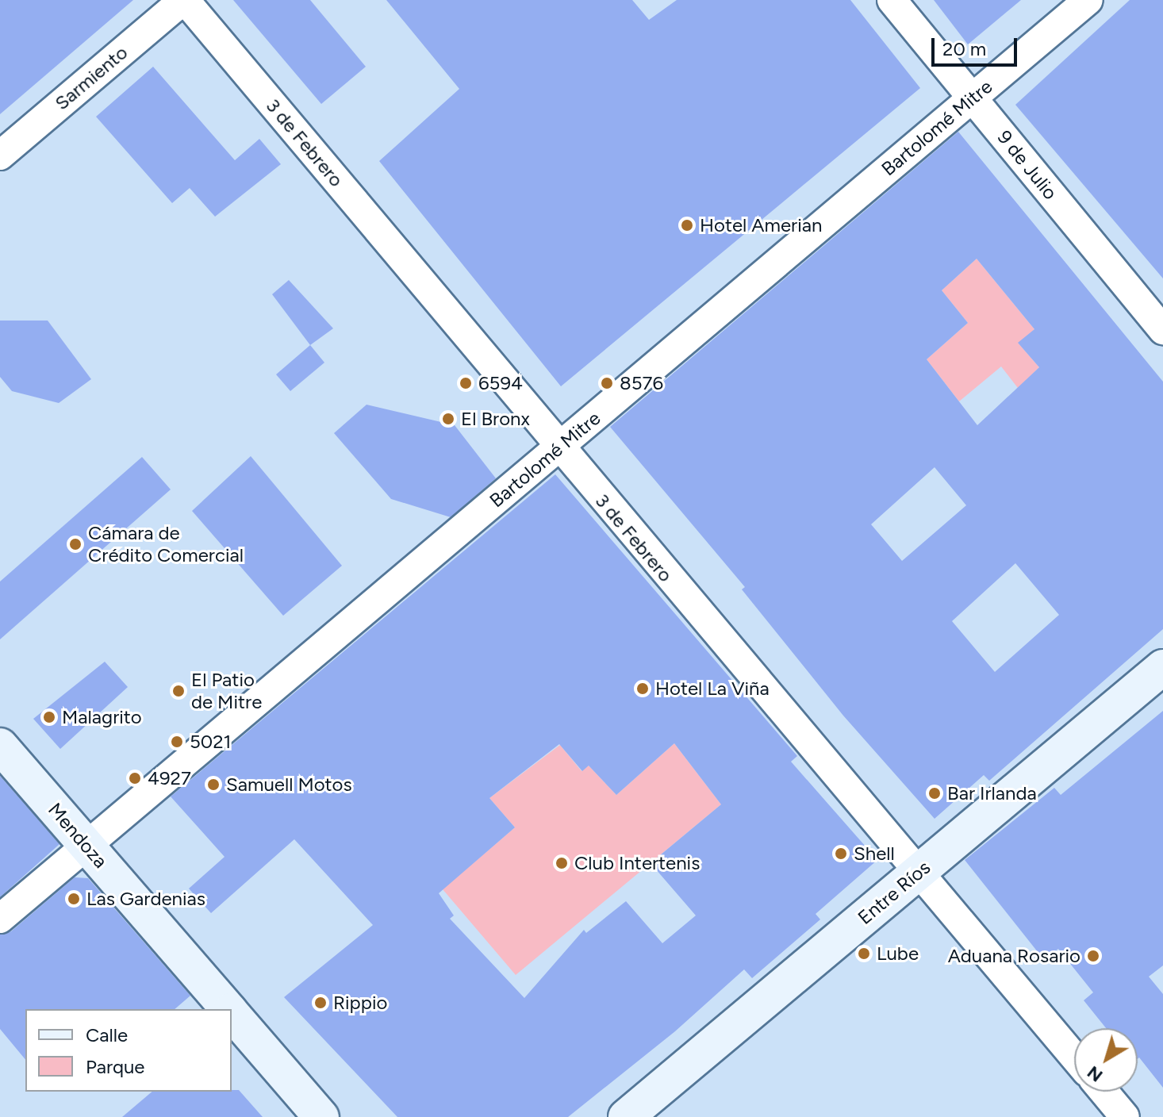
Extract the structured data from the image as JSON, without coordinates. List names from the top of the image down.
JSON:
{
  "streets": {
    "main road": ["Mendoza", "Entre Ríos"],
    "street": [
      "Sarmiento",
      "Bartolomé Mitre",
      "3 de Febrero",
      "9 de Julio"
    ]
  },
  "crossings": [
    ["Sarmiento", "3 de Febrero"],
    ["Bartolomé Mitre", "3 de Febrero"],
    ["Bartolomé Mitre", "9 de Julio"],
    ["Bartolomé Mitre", "Mendoza"],
    ["3 de Febrero", "Entre Ríos"]
  ],
  "places": [
    "Hotel Amerian",
    "6594",
    "8576",
    "El Bronx",
    "Cámara de Crédito Comercial",
    "Hotel La Viña",
    "El Patio de Mitre",
    "Malagrito",
    "5021",
    "4927",
    "Samuell Motos",
    "Bar Irlanda",
    "Shell",
    "Club Intertenis",
    "Las Gardenias",
    "Lube",
    "Aduana Rosario",
    "Rippio"
  ],
  "legend": ["Calle", "Parque"],
  "scale_bar": "20 m",
  "north": "bottom left"
}
